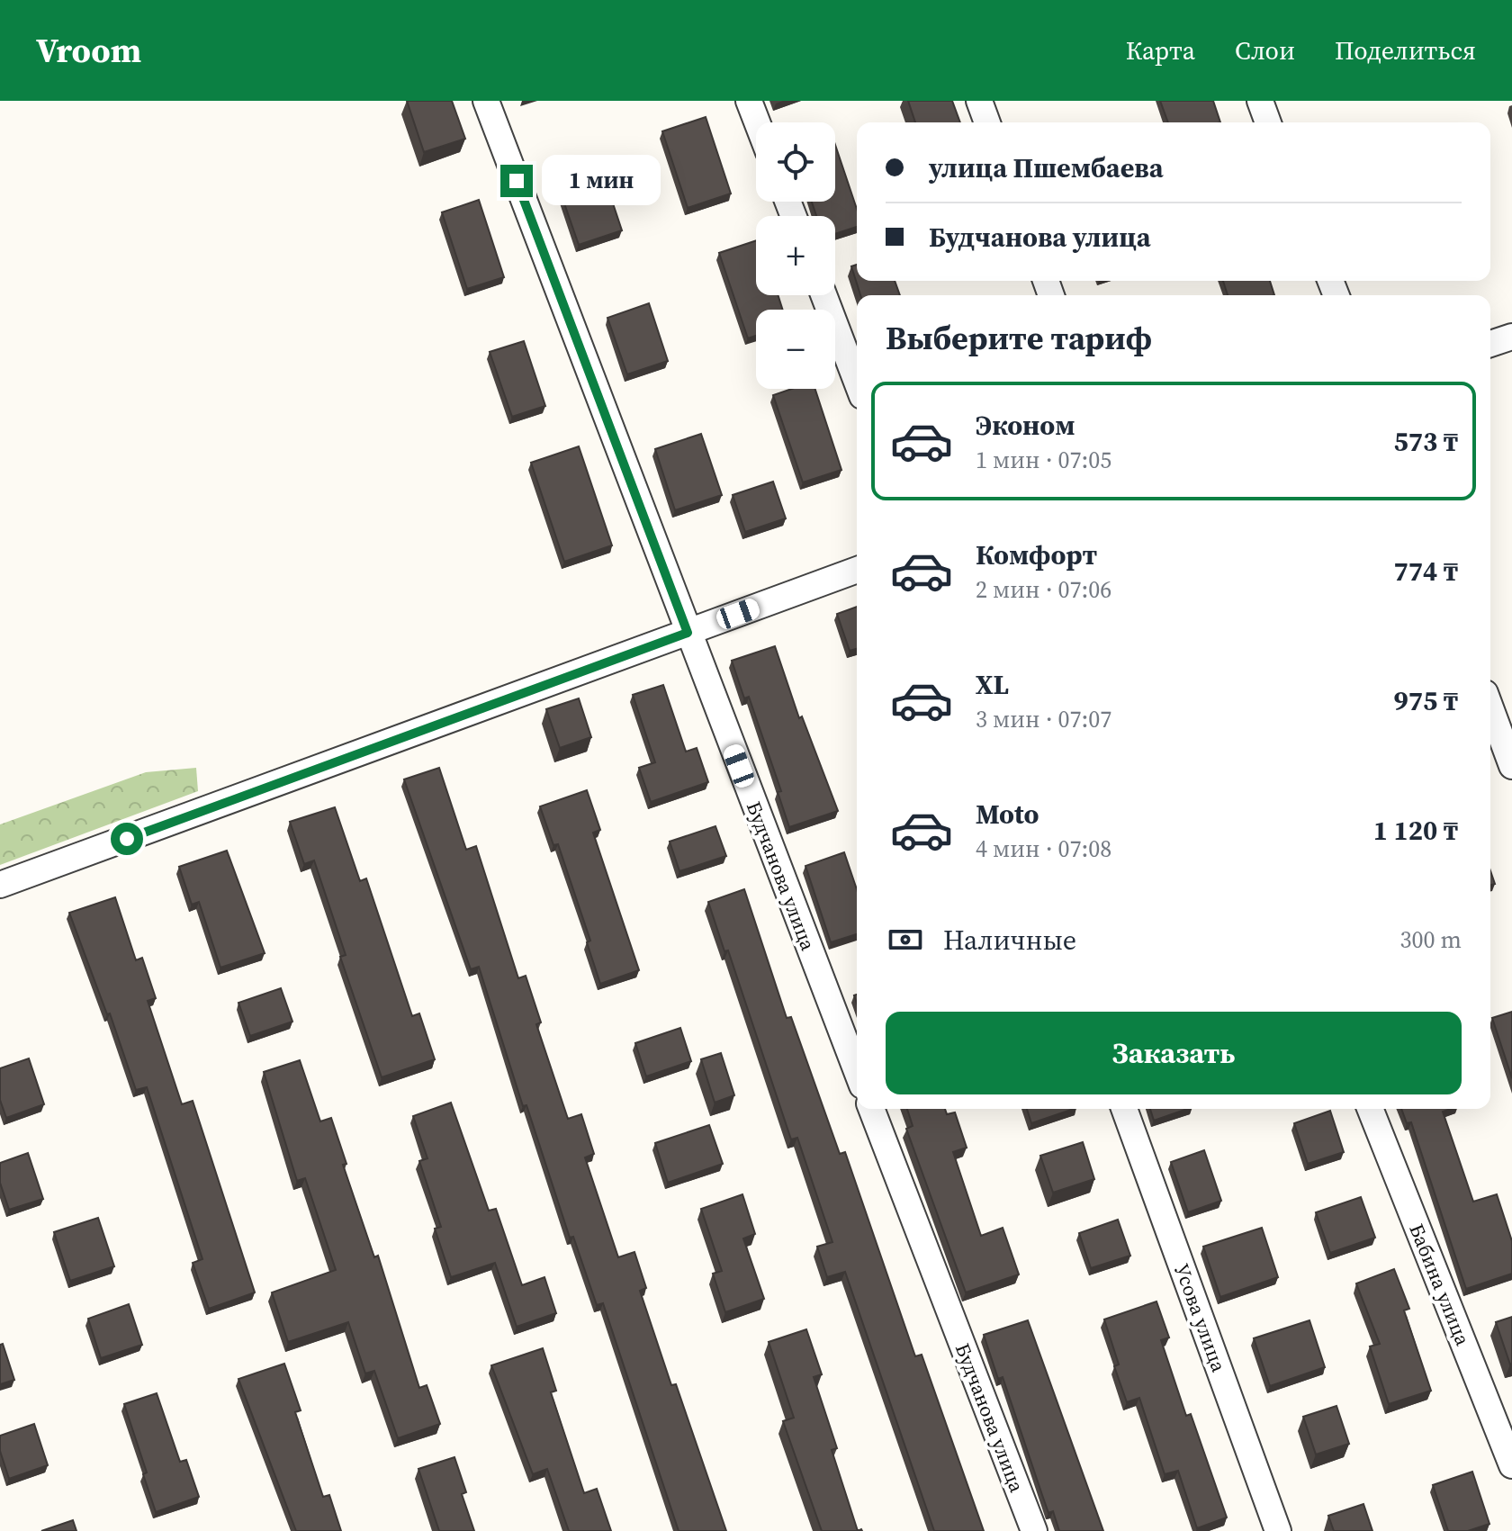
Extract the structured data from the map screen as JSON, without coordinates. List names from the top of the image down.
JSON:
{
  "streets": {
    "street": ["Будчанова улица", "Бабина улица", "Усова улица"]
  },
  "page": {
    "header": "Vroom",
    "nav": ["Карта", "Слои", "Поделиться"],
    "map_buttons": ["+", "−"],
    "banner": ["улица Пшембаева", "Будчанова улица"],
    "bubble": "1 мин",
    "heading": "Выберите тариф",
    "list": [
      {
        "name": "Эконом",
        "note": "1 мин · 07:05",
        "value": "573 ₸"
      },
      {
        "name": "Комфорт",
        "note": "2 мин · 07:06",
        "value": "774 ₸"
      },
      {
        "name": "XL",
        "note": "3 мин · 07:07",
        "value": "975 ₸"
      },
      {
        "name": "Moto",
        "note": "4 мин · 07:08",
        "value": "1 120 ₸"
      }
    ],
    "pay": ["Наличные", "300 m"],
    "buttons": "Заказать"
  }
}
